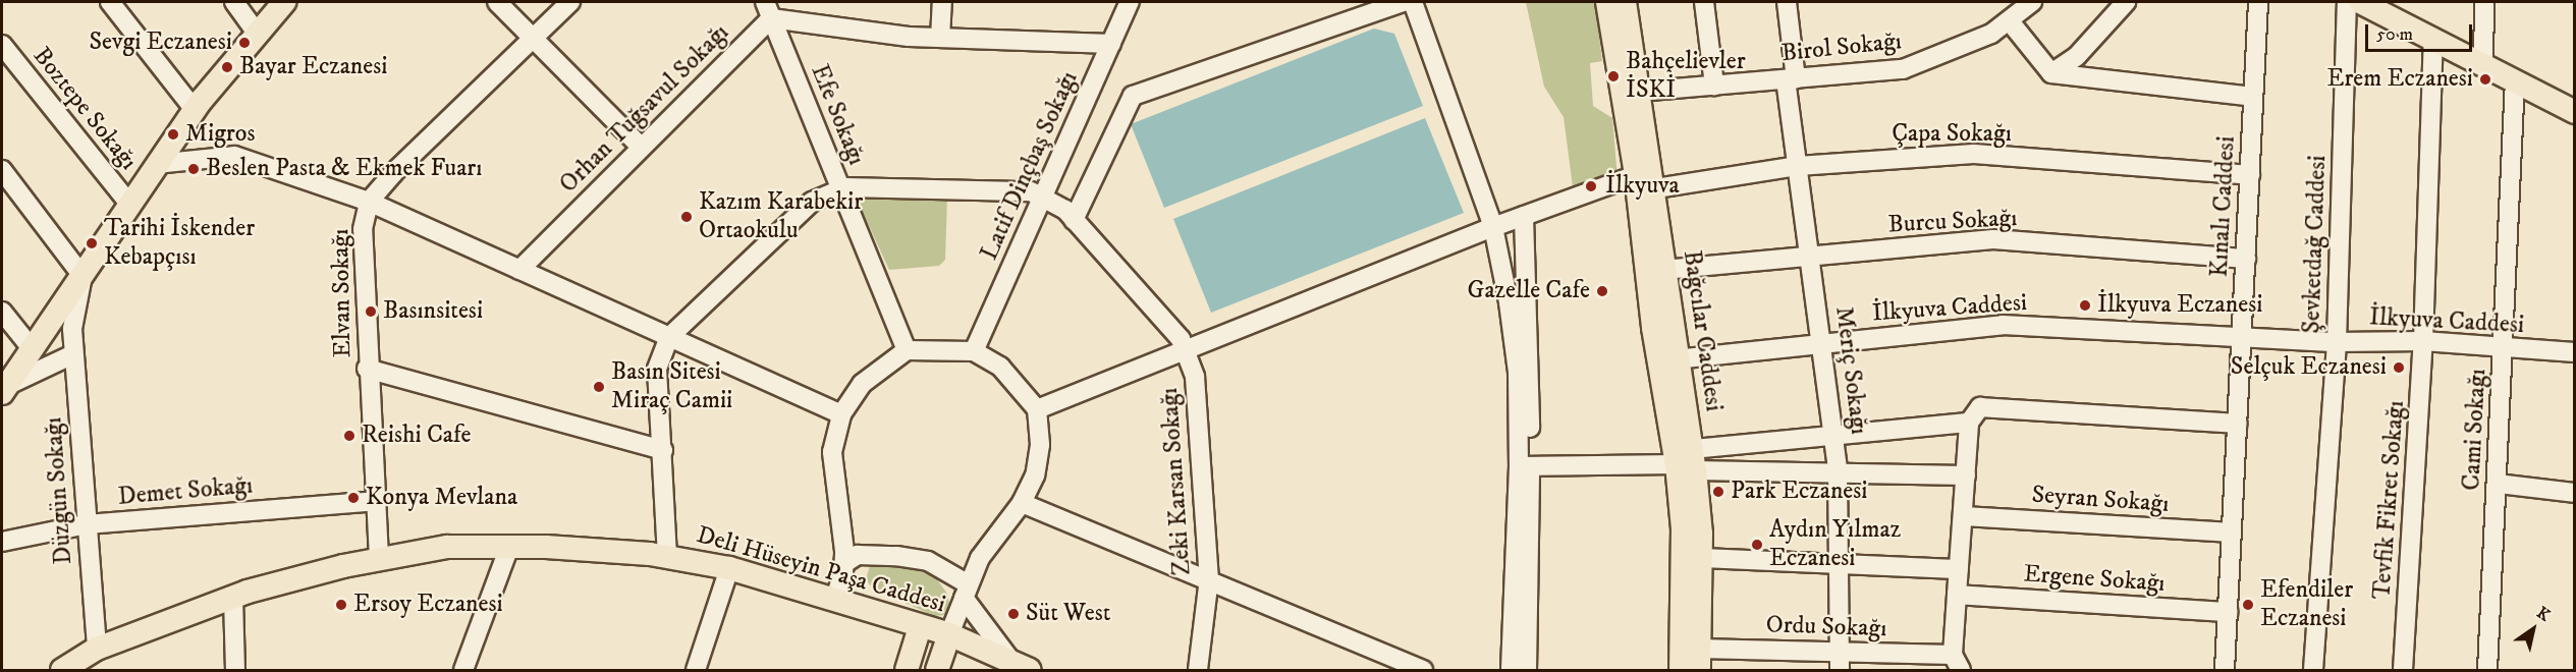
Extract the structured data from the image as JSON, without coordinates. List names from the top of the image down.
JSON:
{
  "streets": {
    "main road": ["Bağcılar Caddesi", "Deli Hüseyin Paşa Caddesi"],
    "street": [
      "Birol Sokağı",
      "Boztepe Sokağı",
      "Orhan Tuğsavul Sokağı",
      "Efe Sokağı",
      "Çapa Sokağı",
      "Latif Dinçbaş Sokağı",
      "Kınalı Caddesi",
      "Burcu Sokağı",
      "Şevketdağ Caddesi",
      "Elvan Sokağı",
      "İlkyuva Caddesi",
      "Meriç Sokağı",
      "Cami Sokağı",
      "Zeki Karsan Sokağı",
      "Düzgün Sokağı",
      "Demet Sokağı",
      "Seyran Sokağı",
      "Tevfik Fikret Sokağı",
      "Ergene Sokağı",
      "Ordu Sokağı"
    ]
  },
  "crossings": [
    ["Birol Sokağı", "Bağcılar Caddesi"],
    ["Birol Sokağı", "Meriç Sokağı"],
    ["Orhan Tuğsavul Sokağı", "Efe Sokağı"],
    ["Efe Sokağı", "Zeki Karsan Sokağı"],
    ["Çapa Sokağı", "Kınalı Caddesi"],
    ["Çapa Sokağı", "Bağcılar Caddesi"],
    ["Çapa Sokağı", "Meriç Sokağı"],
    ["Latif Dinçbaş Sokağı", "Zeki Karsan Sokağı"],
    ["Kınalı Caddesi", "Burcu Sokağı"],
    ["Kınalı Caddesi", "İlkyuva Caddesi"],
    ["Kınalı Caddesi", "Seyran Sokağı"],
    ["Kınalı Caddesi", "Ergene Sokağı"],
    ["Burcu Sokağı", "Bağcılar Caddesi"],
    ["Burcu Sokağı", "Meriç Sokağı"],
    ["Şevketdağ Caddesi", "İlkyuva Caddesi"],
    ["Elvan Sokağı", "Demet Sokağı"],
    ["Elvan Sokağı", "Deli Hüseyin Paşa Caddesi"],
    ["İlkyuva Caddesi", "Bağcılar Caddesi"],
    ["İlkyuva Caddesi", "Meriç Sokağı"],
    ["İlkyuva Caddesi", "Cami Sokağı"],
    ["İlkyuva Caddesi", "Tevfik Fikret Sokağı"],
    ["Meriç Sokağı", "Ordu Sokağı"],
    ["Zeki Karsan Sokağı", "Deli Hüseyin Paşa Caddesi"],
    ["Düzgün Sokağı", "Demet Sokağı"],
    ["Düzgün Sokağı", "Deli Hüseyin Paşa Caddesi"]
  ],
  "places": [
    "Sevgi Eczanesi",
    "Bayar Eczanesi",
    "Bahçelievler İSKİ",
    "Erem Eczanesi",
    "Migros",
    "Beslen Pasta & Ekmek Fuarı",
    "İlkyuva",
    "Kazım Karabekir Ortaokulu",
    "Tarihi İskender Kebapçısı",
    "Gazelle Cafe",
    "İlkyuva Eczanesi",
    "Basınsitesi",
    "Selçuk Eczanesi",
    "Basın Sitesi Miraç Camii",
    "Reishi Cafe",
    "Park Eczanesi",
    "Konya Mevlana",
    "Aydın Yılmaz Eczanesi",
    "Ersoy Eczanesi",
    "Efendiler Eczanesi",
    "Süt West"
  ],
  "scale_bar": "50 m",
  "north": "top right"
}
